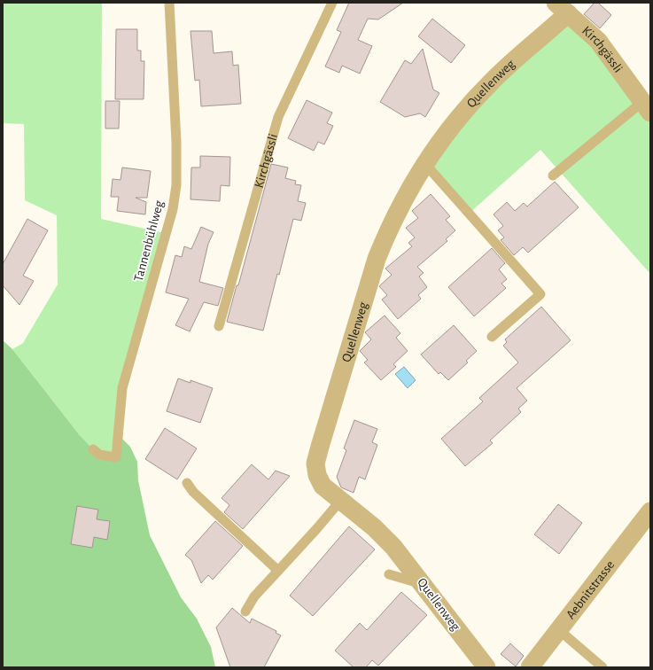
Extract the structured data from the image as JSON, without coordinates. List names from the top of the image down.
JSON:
{
  "streets": {
    "street": ["Kirchgässli", "Quellenweg", "Aebnitstrasse"],
    "lane": ["Tannenbühlweg"]
  },
  "crossings": [
    ["Kirchgässli", "Quellenweg"]
  ]
}
